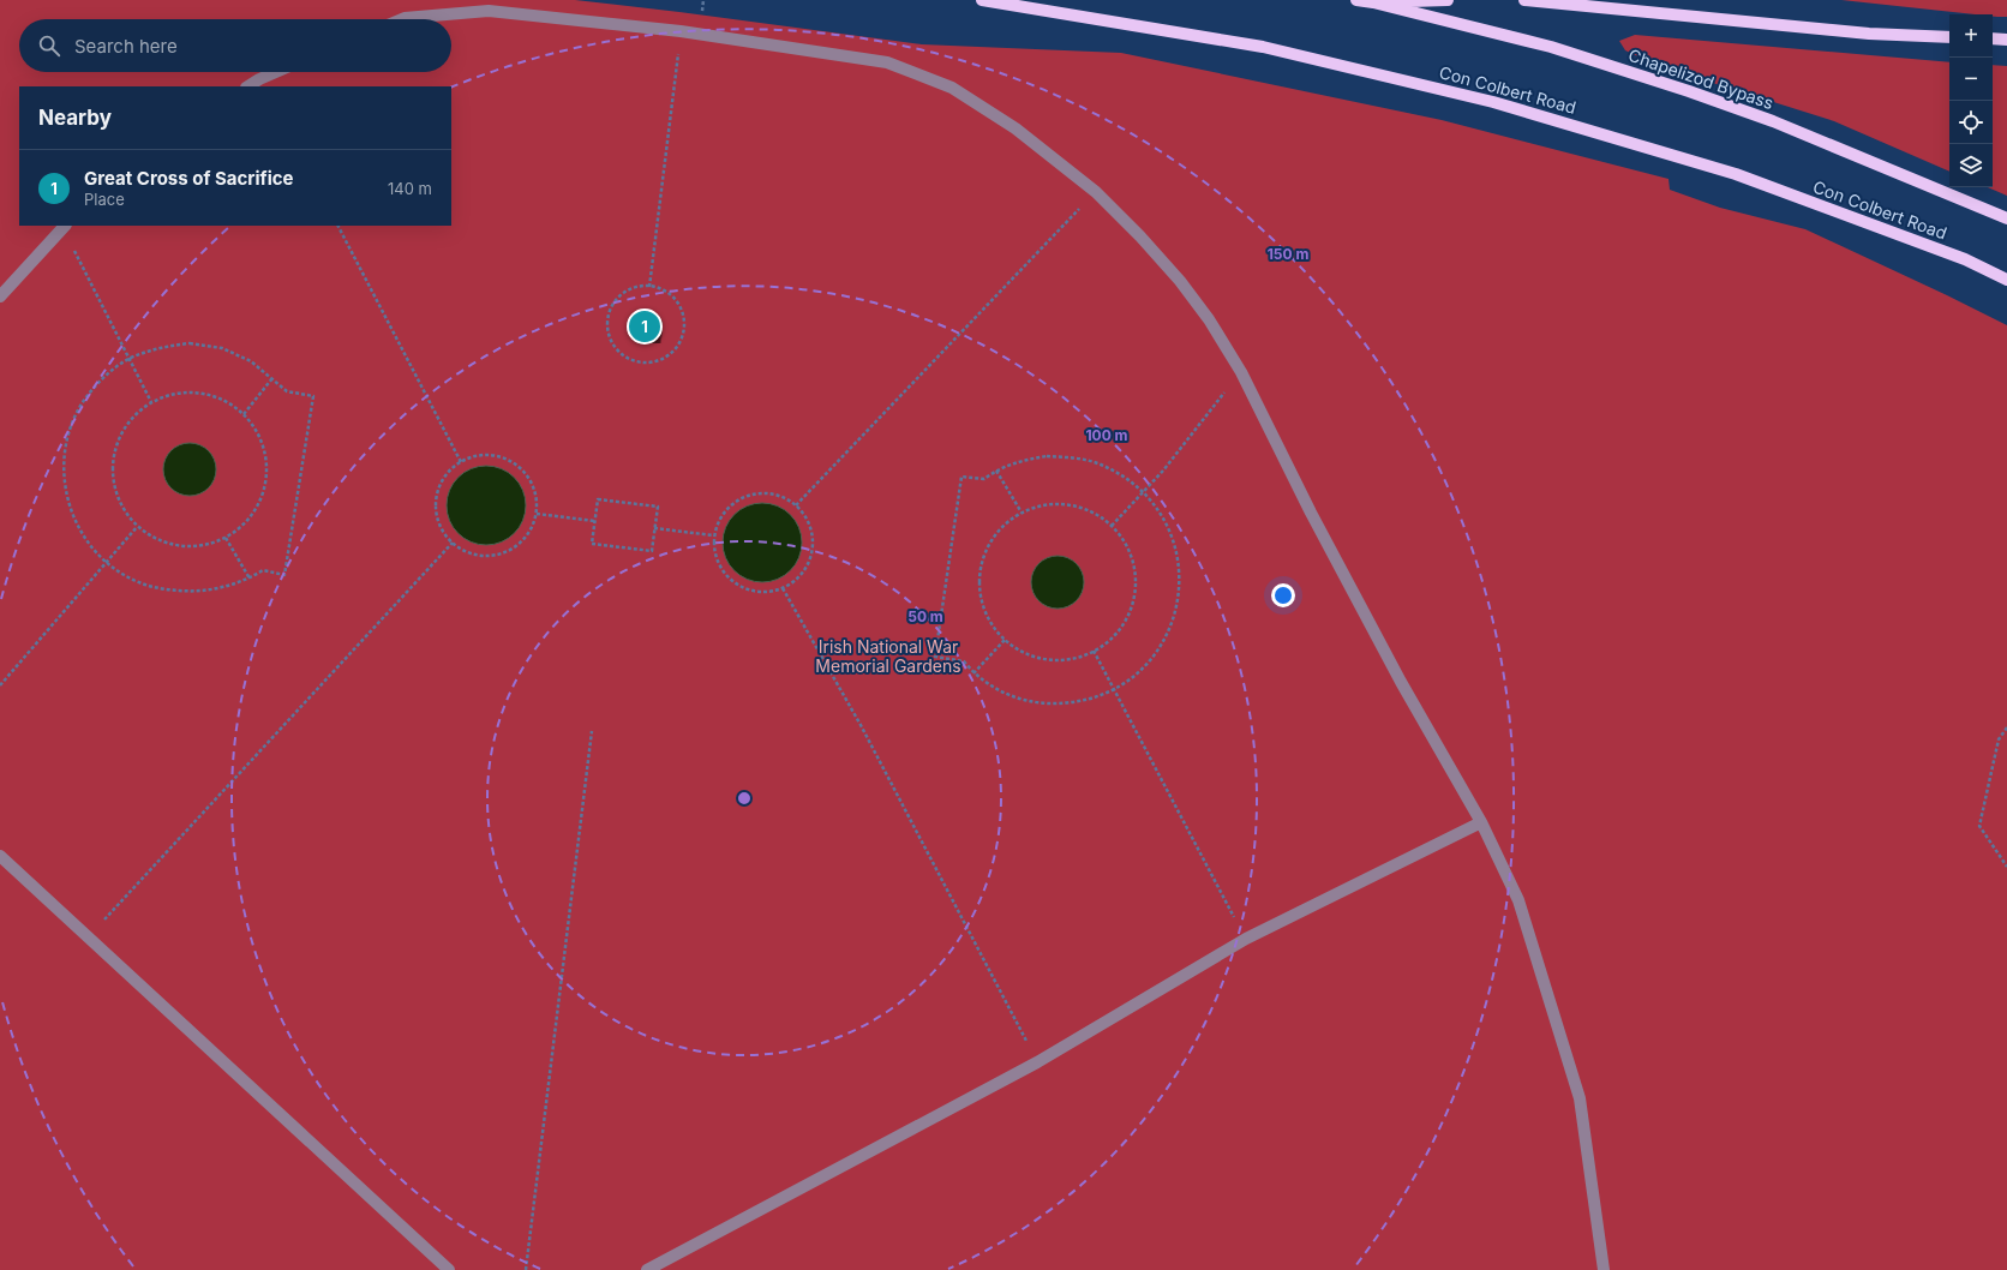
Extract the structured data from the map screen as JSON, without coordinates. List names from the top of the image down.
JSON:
{
  "streets": {
    "main road": ["Chapelizod Bypass", "Con Colbert Road"]
  },
  "parks": ["Irish National War Memorial Gardens"],
  "page": {
    "map_buttons": ["+", "−"],
    "search": "Search here",
    "heading": "Nearby",
    "list": [
      {
        "mark": "1",
        "name": "Great Cross of Sacrifice",
        "note": "Place",
        "value": "140 m"
      }
    ],
    "pins": "1"
  },
  "rings": ["150 m", "100 m", "50 m"]
}
